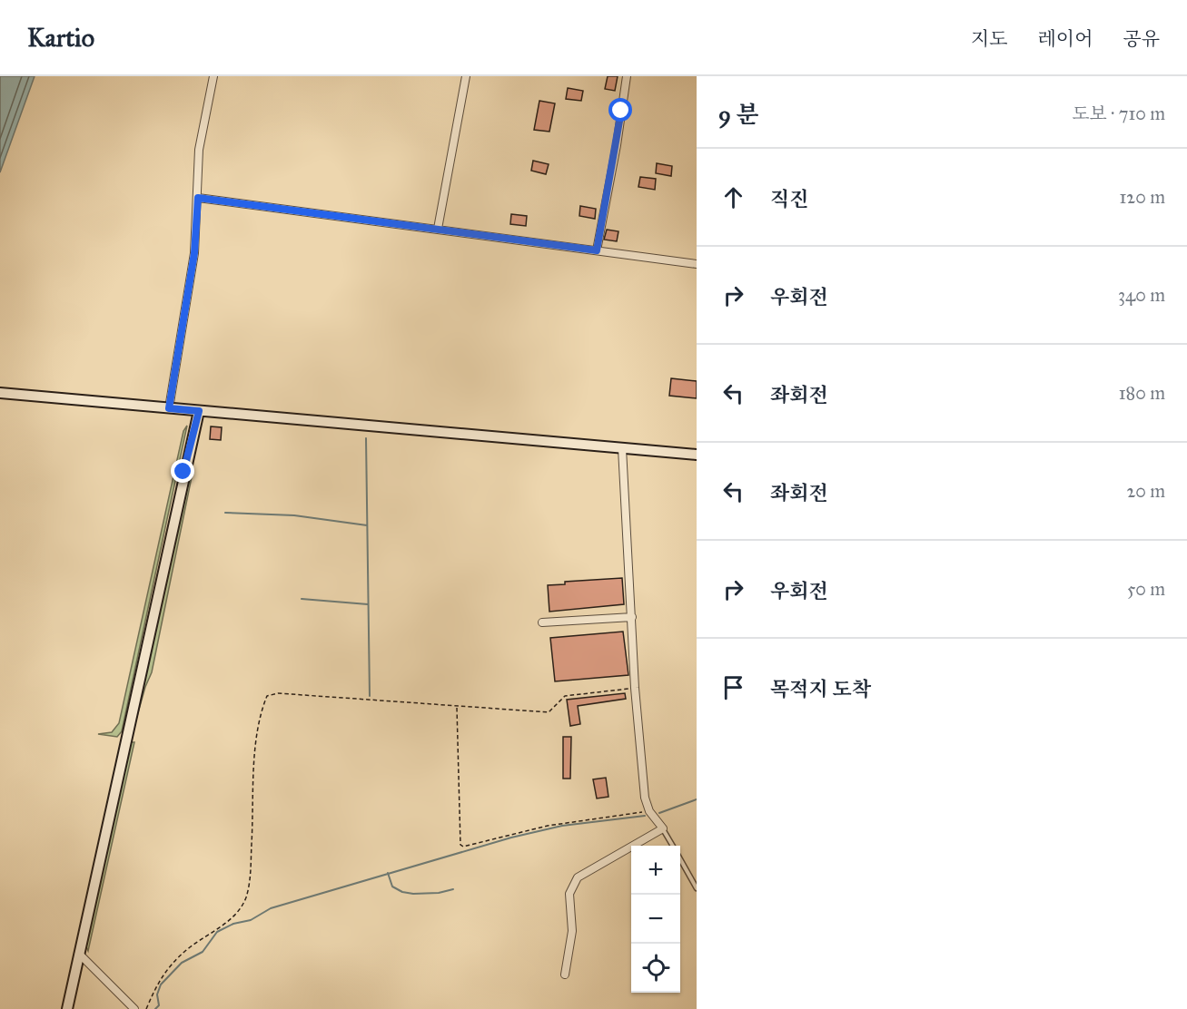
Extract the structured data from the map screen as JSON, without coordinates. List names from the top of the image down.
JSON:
{
  "page": {
    "header": "Kartio",
    "nav": ["지도", "레이어", "공유"],
    "heading": ["9 분", "도보 · 710 m"],
    "list": [
      ["직진", "120 m"],
      ["우회전", "340 m"],
      ["좌회전", "180 m"],
      ["좌회전", "20 m"],
      ["우회전", "50 m"],
      "목적지 도착"
    ],
    "map_buttons": ["+", "−"]
  }
}
